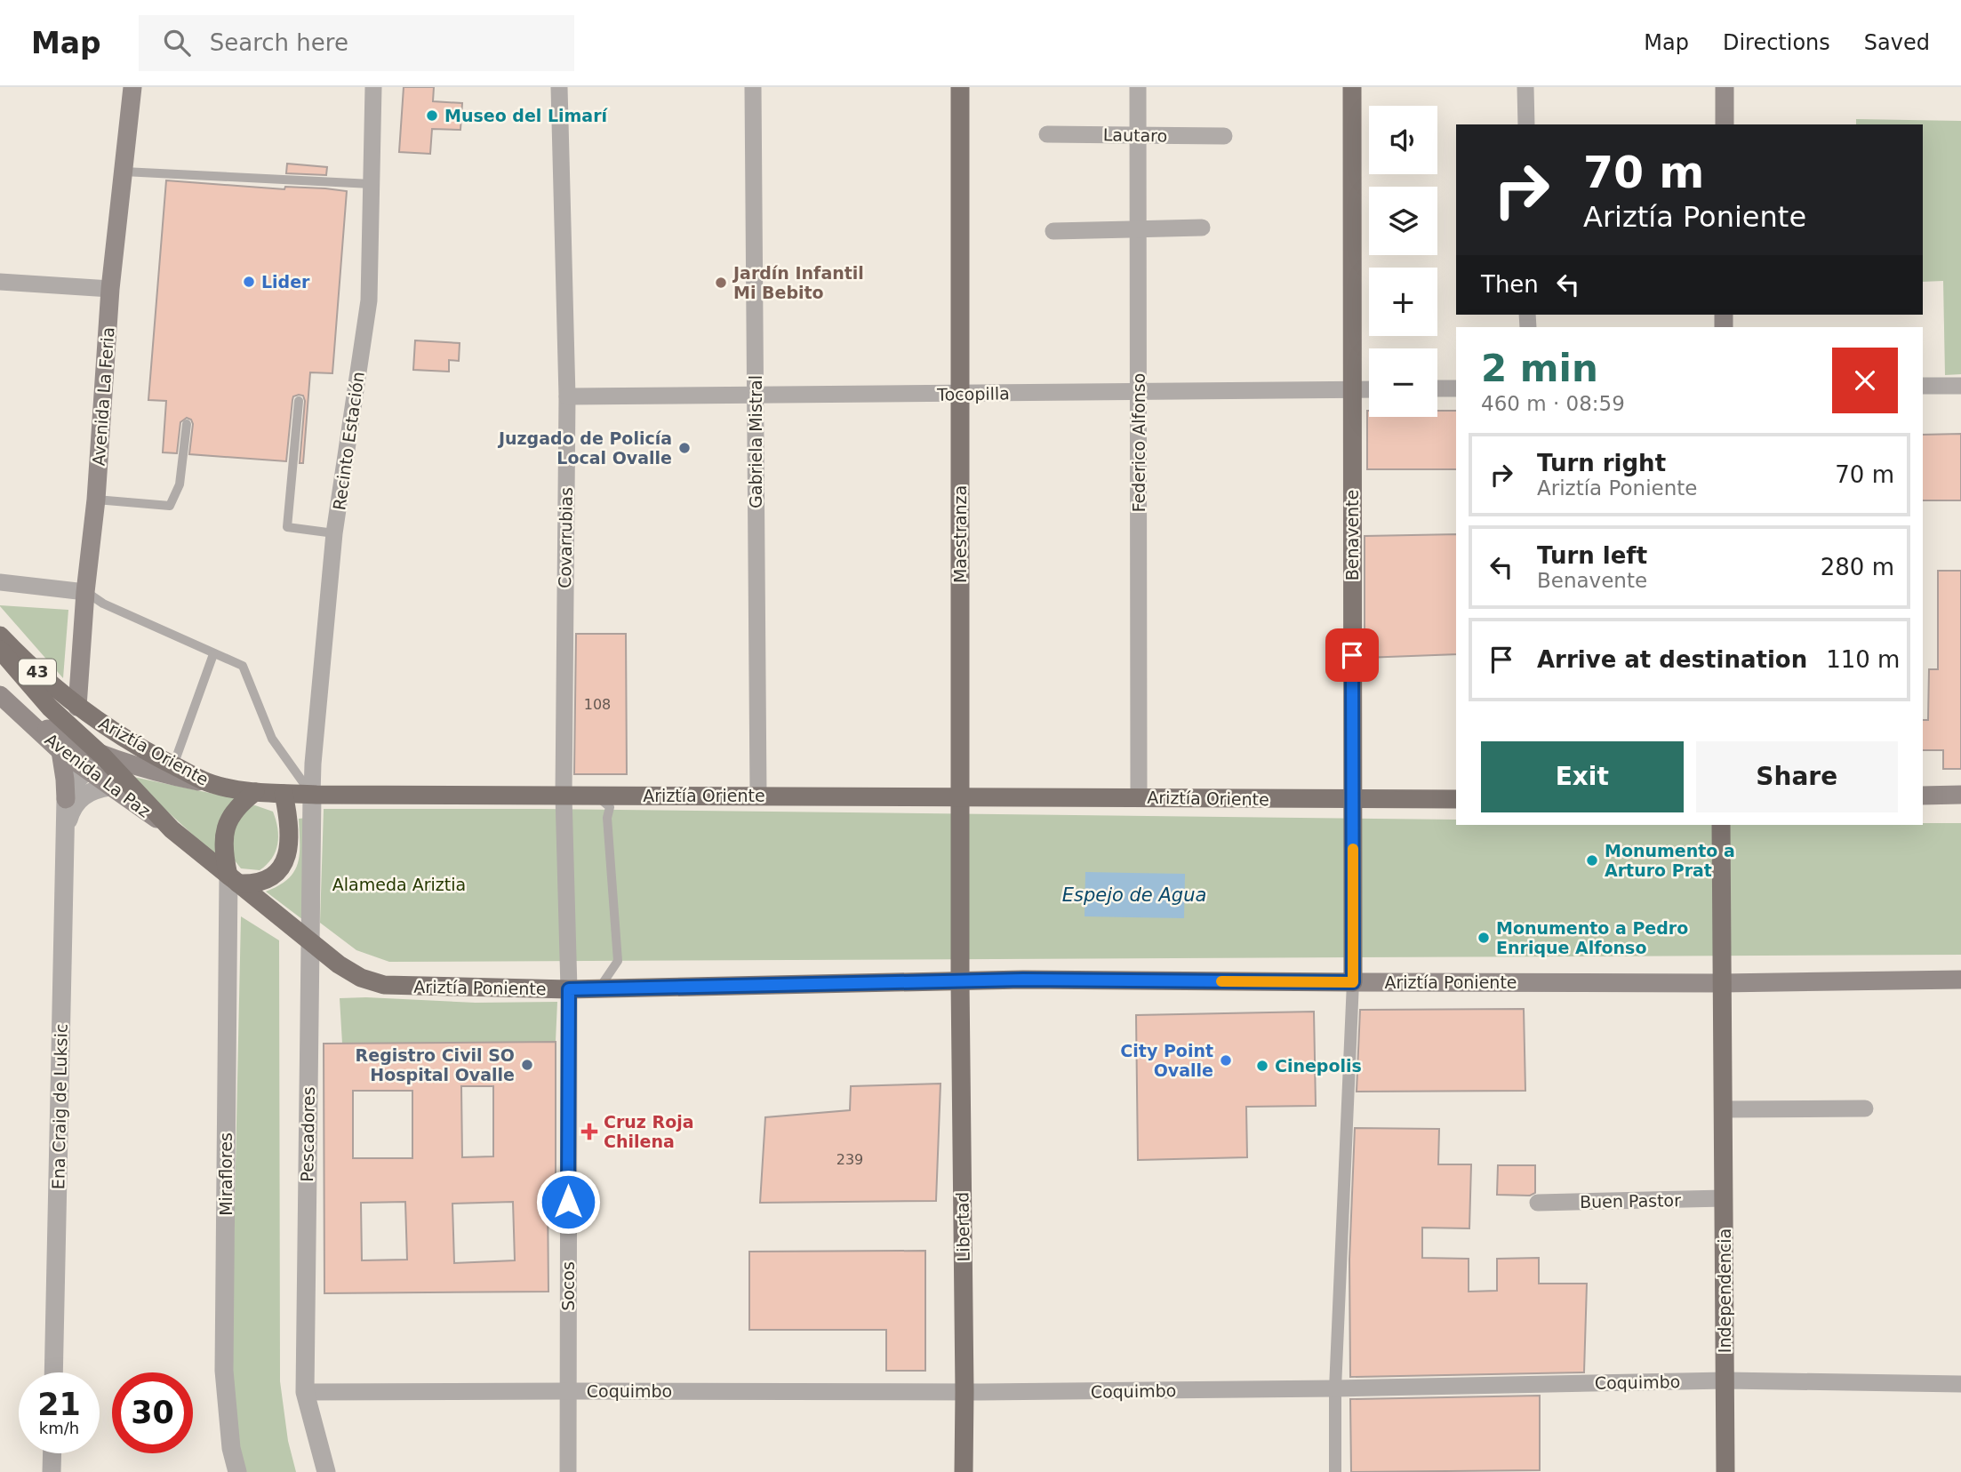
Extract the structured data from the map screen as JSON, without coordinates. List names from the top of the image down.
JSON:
{
  "streets": {
    "main road": [
      "Avenida La Feria",
      "Maestranza",
      "Benavente",
      "43",
      "Ariztía Oriente",
      "Avenida La Paz",
      "Ariztía Poniente",
      "Libertad",
      "Independencia"
    ],
    "street": [
      "Lautaro",
      "Tocopilla",
      "Recinto Estación",
      "Gabriela Mistral",
      "Federico Alfonso",
      "Covarrubias",
      "Ena Craig de Luksic",
      "Pescadores",
      "Miraflores",
      "Buen Pastor",
      "Socos",
      "Coquimbo"
    ]
  },
  "crossings": [
    ["Lautaro", "Federico Alfonso"],
    ["Tocopilla", "Gabriela Mistral"],
    ["Tocopilla", "Federico Alfonso"],
    ["Tocopilla", "Maestranza"],
    ["Tocopilla", "Benavente"],
    ["Tocopilla", "Covarrubias"],
    ["Avenida La Feria", "Ariztía Oriente"],
    ["Recinto Estación", "Ariztía Oriente"],
    ["Recinto Estación", "Pescadores"],
    ["Gabriela Mistral", "Ariztía Oriente"],
    ["Federico Alfonso", "Ariztía Oriente"],
    ["Maestranza", "Ariztía Oriente"],
    ["Maestranza", "Ariztía Poniente"],
    ["Maestranza", "Libertad"],
    ["Benavente", "Ariztía Oriente"],
    ["Benavente", "Ariztía Poniente"],
    ["Covarrubias", "Ariztía Oriente"],
    ["Covarrubias", "Ariztía Poniente"],
    ["Covarrubias", "Socos"],
    ["Ariztía Oriente", "Avenida La Paz"],
    ["Ariztía Oriente", "Ariztía Poniente"],
    ["Ariztía Oriente", "Pescadores"],
    ["Ariztía Oriente", "Miraflores"],
    ["Avenida La Paz", "Ariztía Poniente"],
    ["Avenida La Paz", "Ena Craig de Luksic"],
    ["Ariztía Poniente", "Pescadores"],
    ["Ariztía Poniente", "Miraflores"],
    ["Ariztía Poniente", "Libertad"],
    ["Ariztía Poniente", "Socos"],
    ["Ariztía Poniente", "Independencia"],
    ["Pescadores", "Coquimbo"],
    ["Buen Pastor", "Independencia"],
    ["Libertad", "Coquimbo"],
    ["Socos", "Coquimbo"],
    ["Independencia", "Coquimbo"]
  ],
  "water": ["Espejo de Agua"],
  "parks": ["Alameda Ariztia"],
  "places": {
    "other": [
      "Museo del Limarí",
      "Lider",
      "Jardín Infantil Mi Bebito",
      "Juzgado de Policía Local Ovalle",
      "Monumento a Arturo Prat",
      "Monumento a Pedro Enrique Alfonso",
      "City Point Ovalle",
      "Registro Civil SO Hospital Ovalle",
      "Cinepolis"
    ],
    "health": ["Cruz Roja Chilena"]
  },
  "house_numbers": ["108", "239"],
  "page": {
    "header": "Map",
    "search": "Search here",
    "nav": ["Map", "Directions", "Saved"],
    "map_buttons": ["+", "−"],
    "turn": ["70 m", "Ariztía Poniente"],
    "then": "Then",
    "heading": ["2 min", "460 m · 08:59"],
    "list": [
      {
        "name": "Turn right",
        "note": "Ariztía Poniente",
        "value": "70 m"
      },
      {
        "name": "Turn left",
        "note": "Benavente",
        "value": "280 m"
      },
      {
        "name": "Arrive at destination",
        "value": "110 m"
      }
    ],
    "buttons": ["Exit", "Share"],
    "speed": "21 km/h",
    "limit": "30"
  }
}
